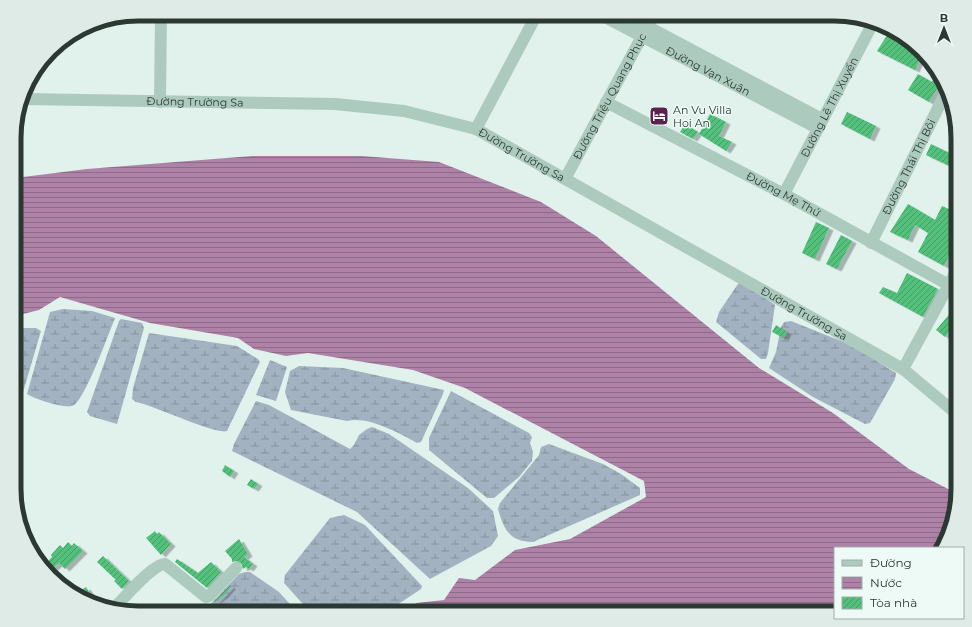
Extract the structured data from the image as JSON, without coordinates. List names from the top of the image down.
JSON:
{
  "streets": {
    "street": [
      "Đường Vạn Xuân",
      "Đường Triệu Quang Phục",
      "Đường Trường Sa",
      "Đường Lê Thị Xuyến",
      "Đường Thái Thị Bôi",
      "Đường Mẹ Thứ"
    ]
  },
  "crossings": [
    ["Đường Vạn Xuân", "Đường Triệu Quang Phục"],
    ["Đường Vạn Xuân", "Đường Lê Thị Xuyến"],
    ["Đường Triệu Quang Phục", "Đường Trường Sa"],
    ["Đường Triệu Quang Phục", "Đường Mẹ Thứ"],
    ["Đường Lê Thị Xuyến", "Đường Mẹ Thứ"],
    ["Đường Thái Thị Bôi", "Đường Mẹ Thứ"]
  ],
  "places": {
    "hotel": ["An Vu Villa Hoi An"]
  },
  "legend": ["Đường", "Nước", "Tòa nhà"],
  "north": "top"
}
